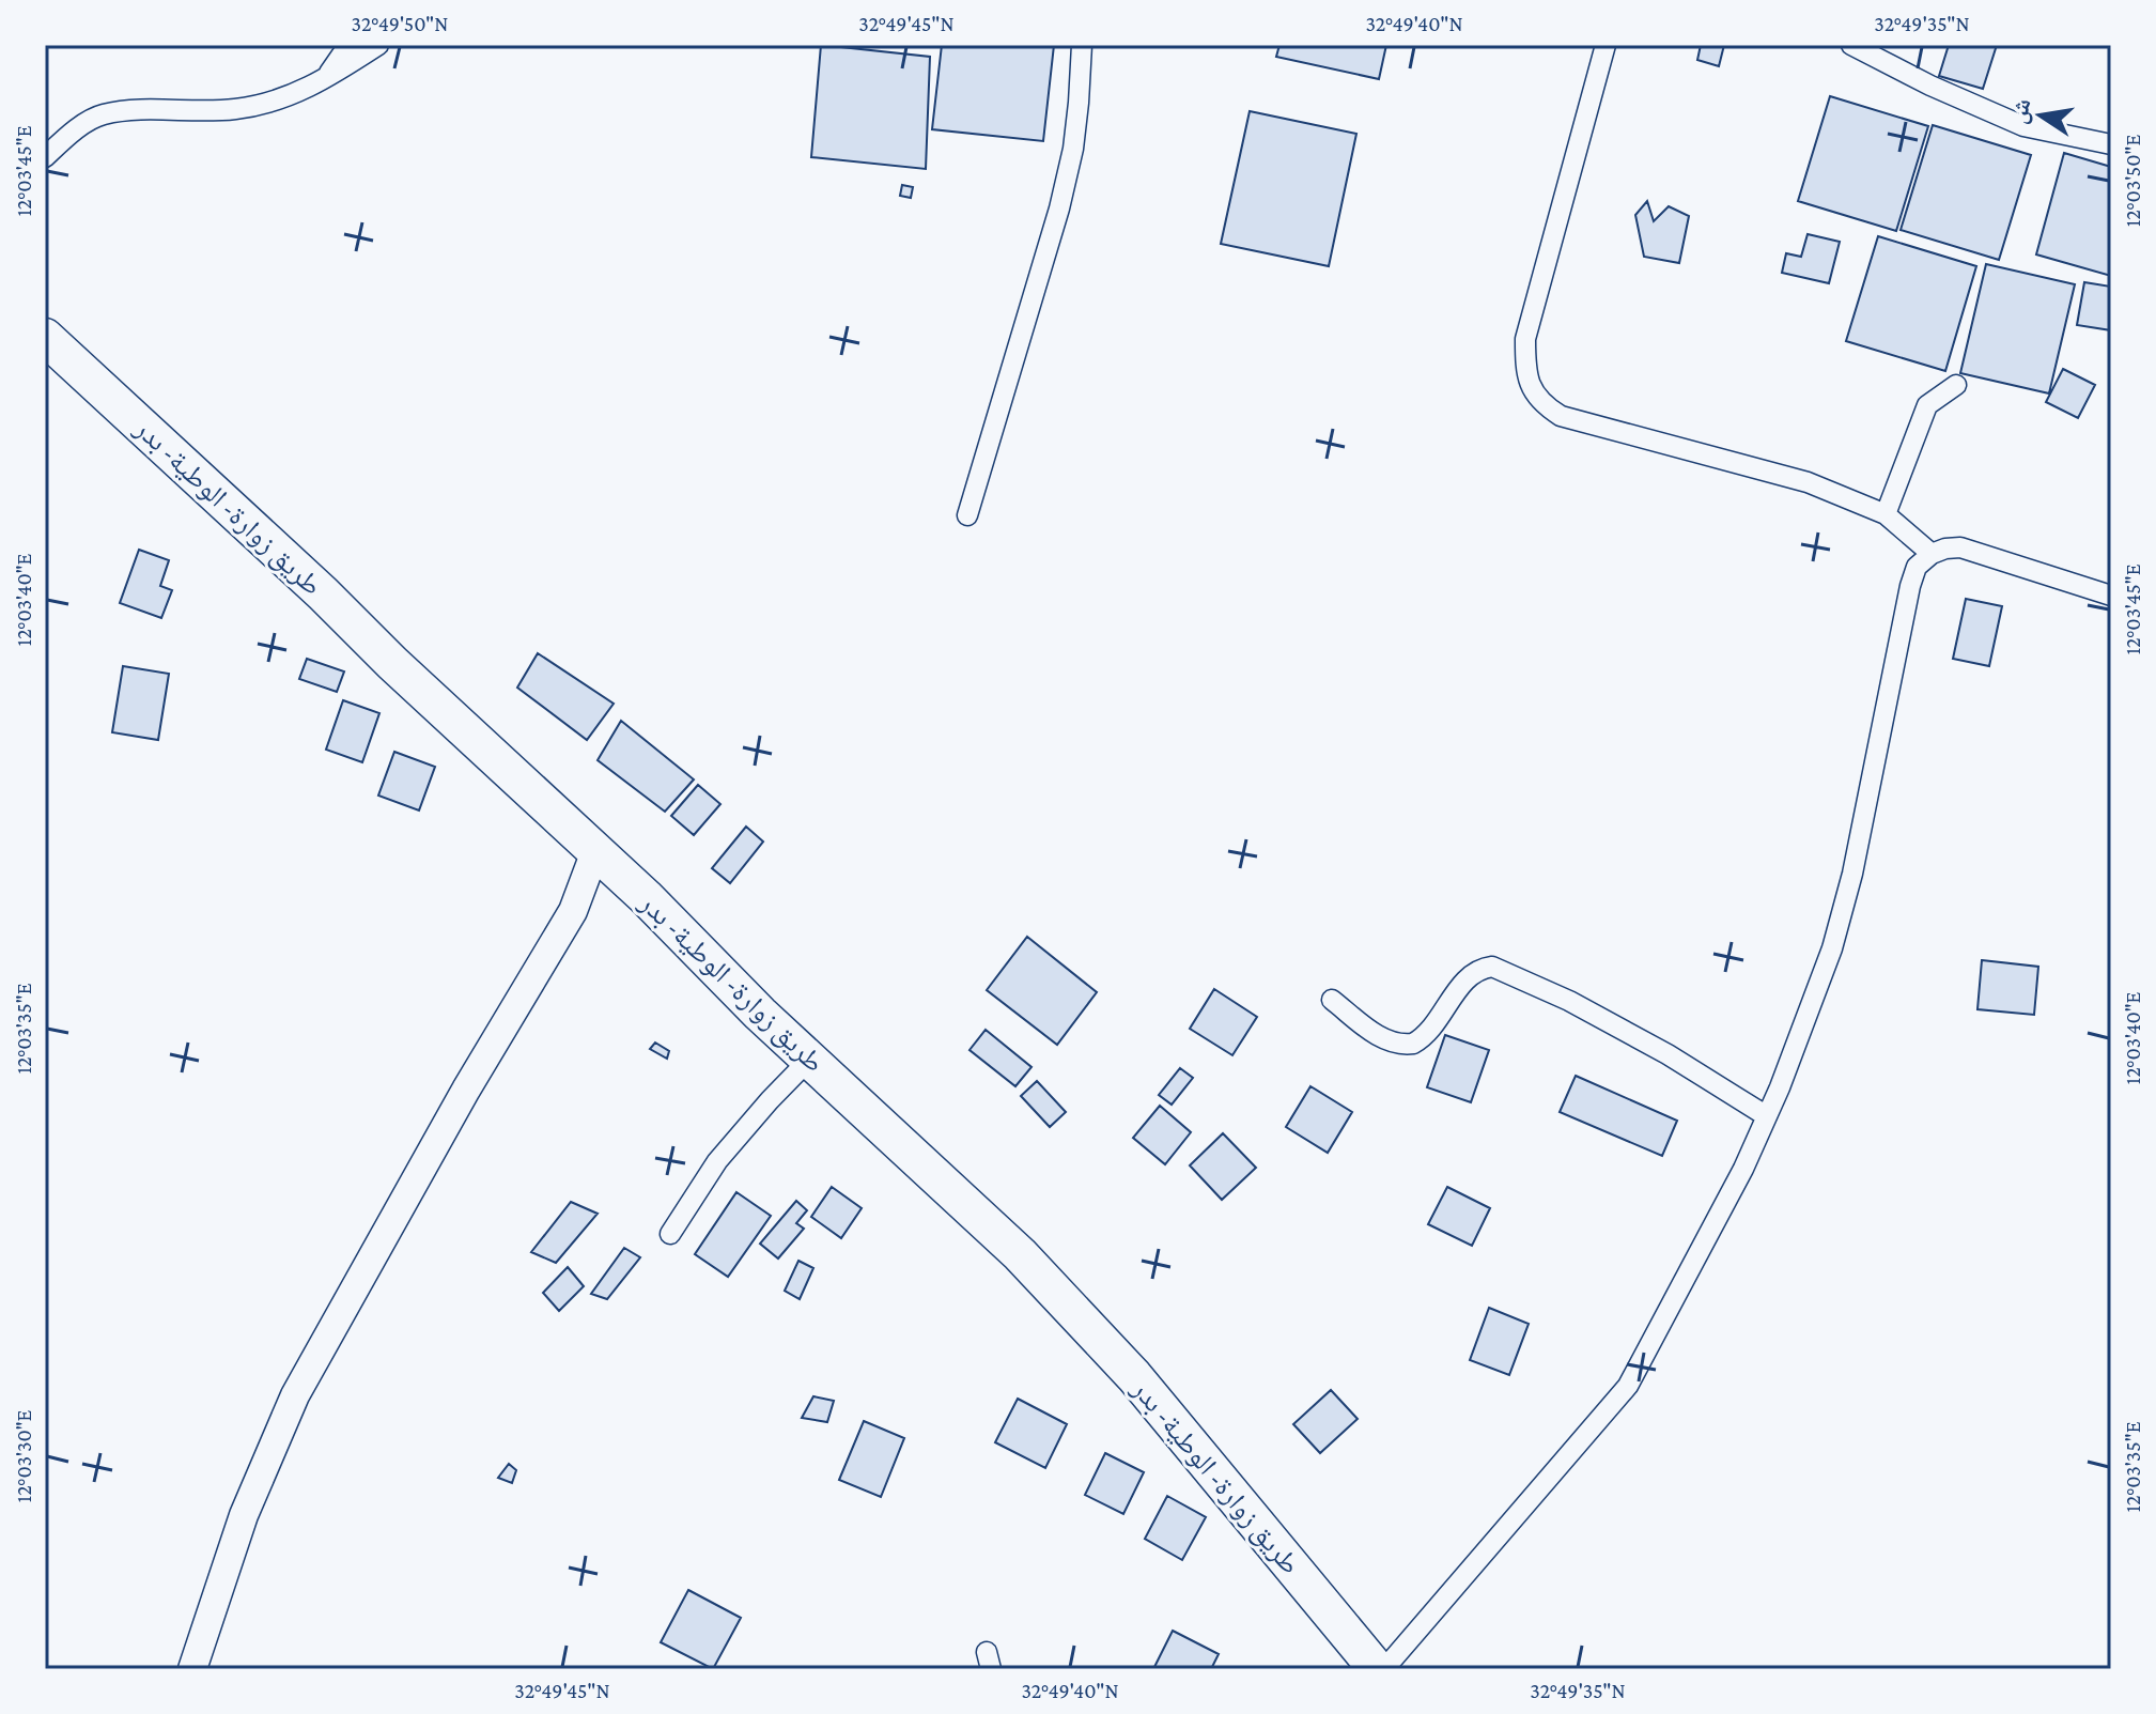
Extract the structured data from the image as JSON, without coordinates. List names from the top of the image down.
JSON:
{
  "streets": {
    "highway": ["طريق زوارة- الوطية- بدر"]
  },
  "north": "left",
  "coordinates": [
    "32°49'50\"N",
    "32°49'45\"N",
    "32°49'40\"N",
    "32°49'35\"N",
    "12°03'45\"E",
    "12°03'50\"E",
    "12°03'40\"E",
    "12°03'35\"E",
    "12°03'30\"E"
  ]
}
